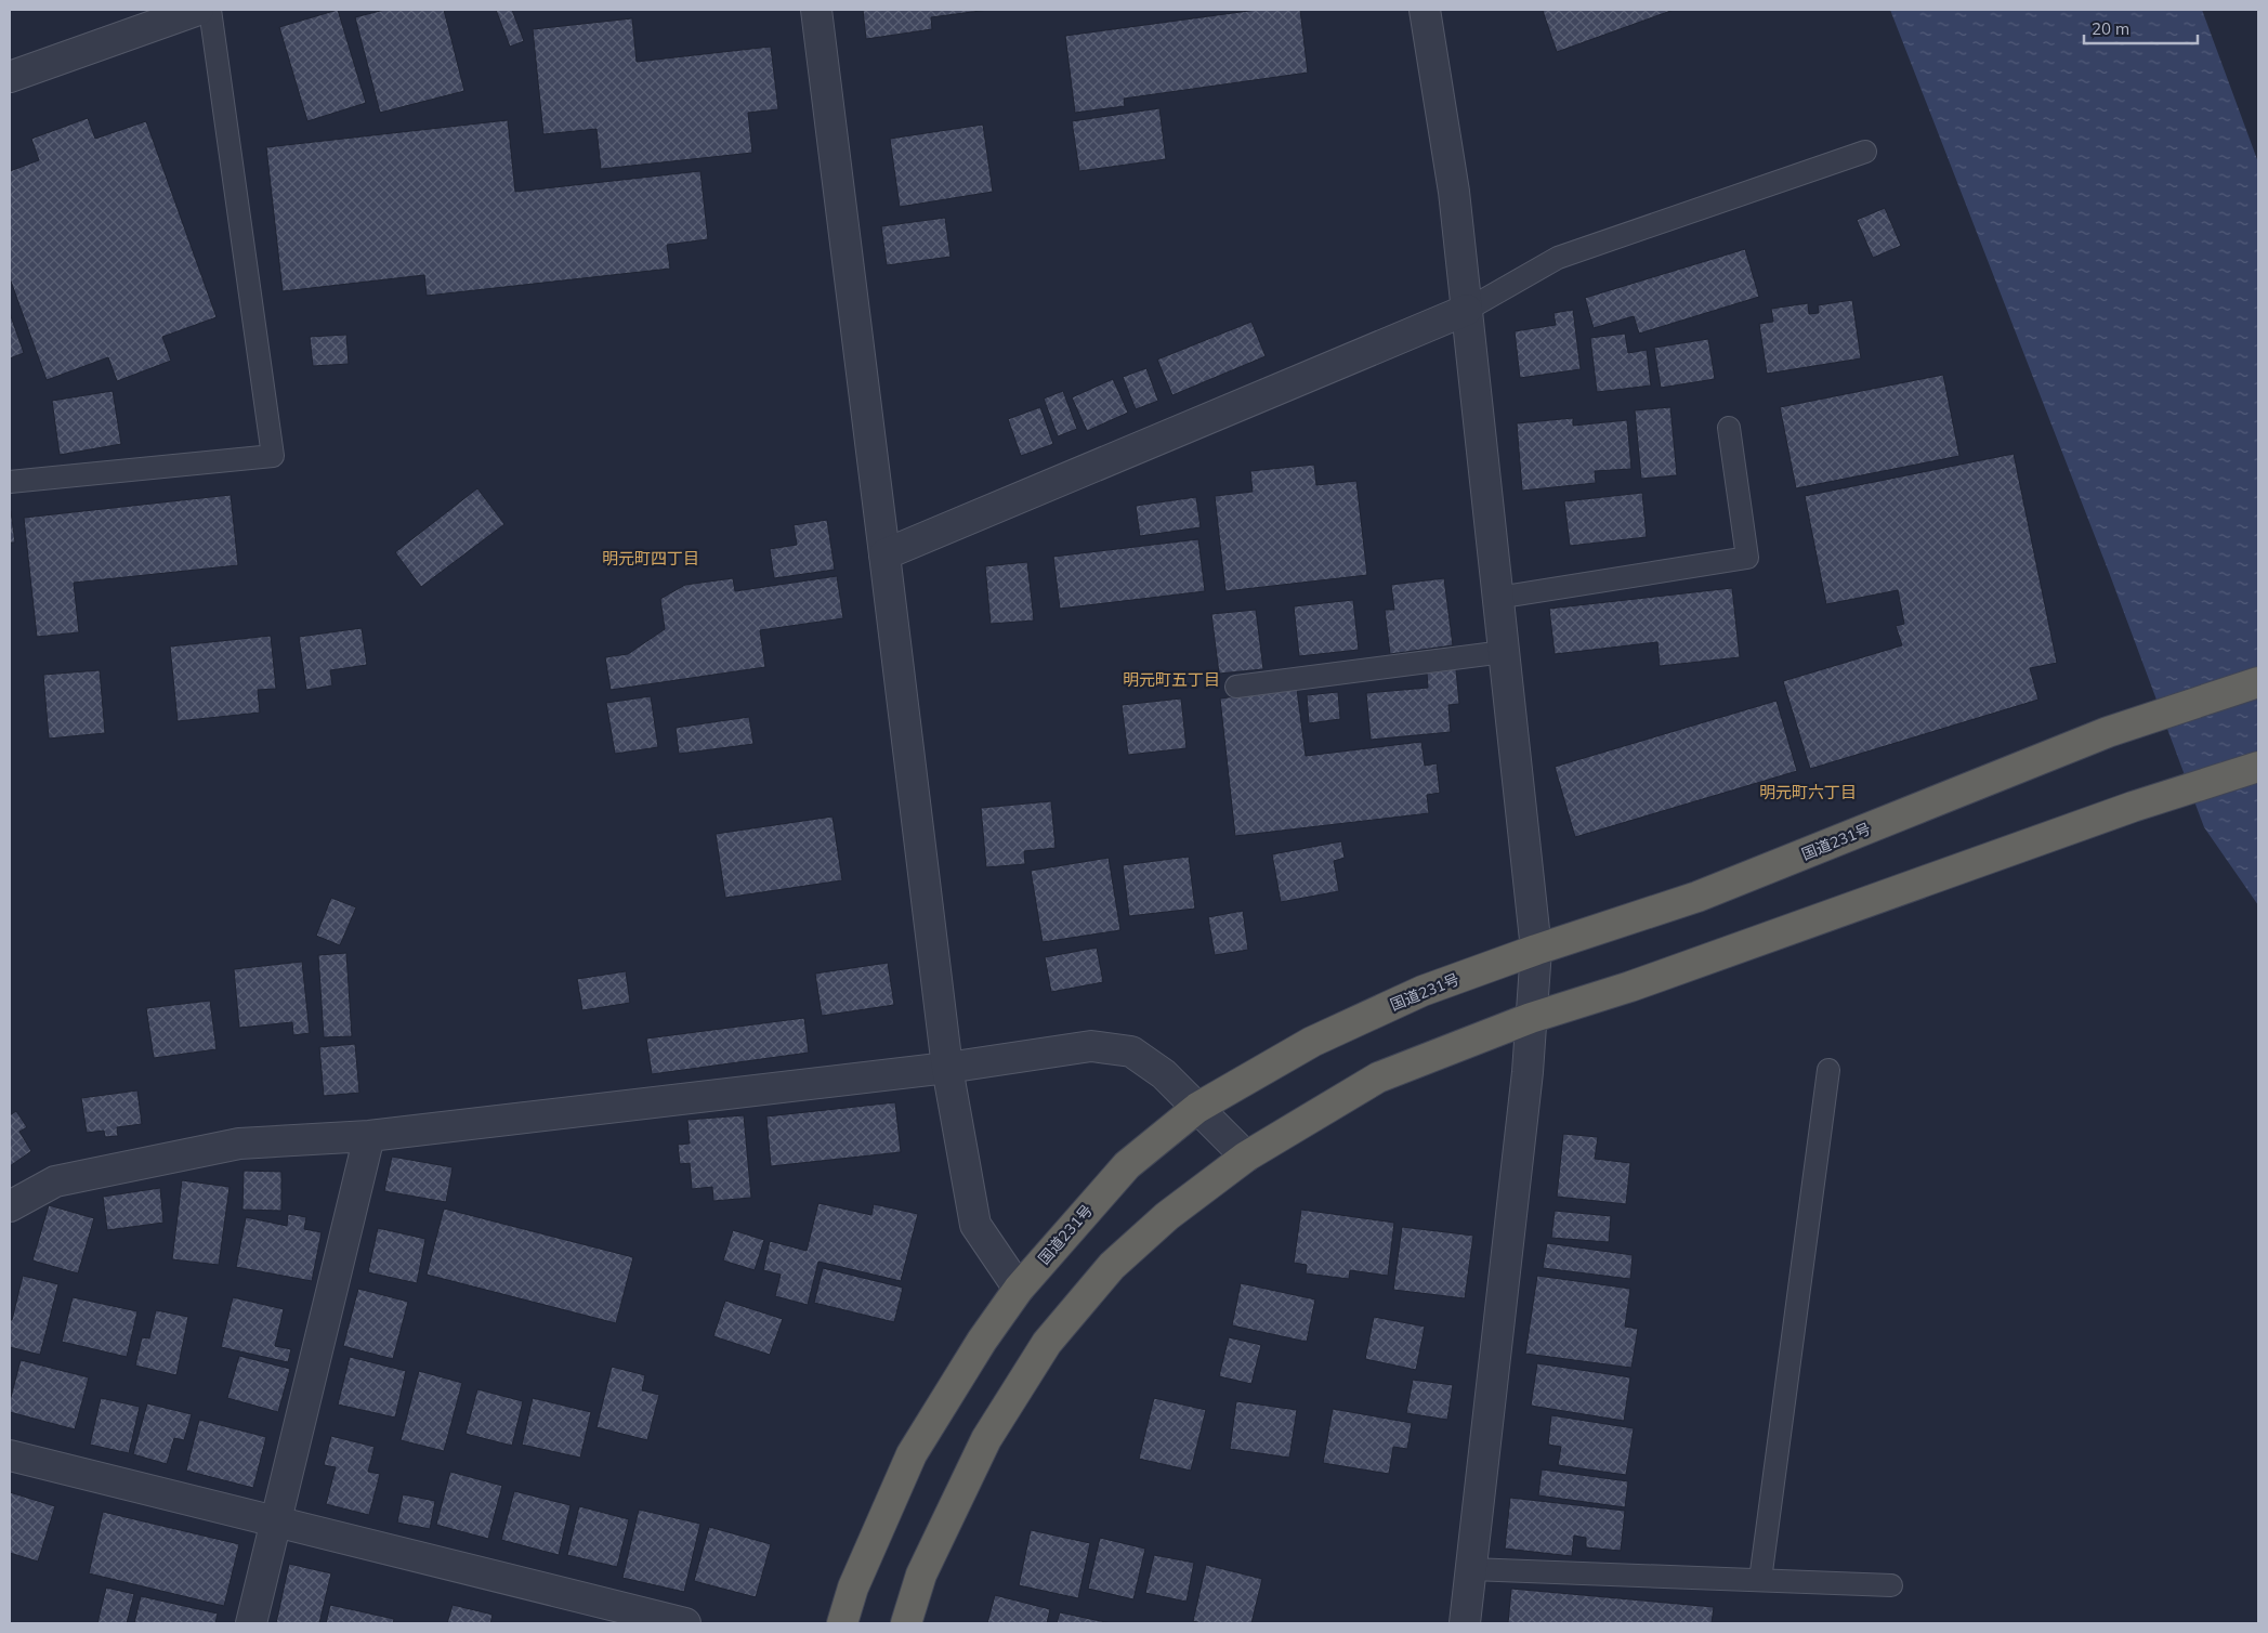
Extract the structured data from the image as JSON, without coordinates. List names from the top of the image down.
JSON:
{
  "streets": {
    "highway": ["国道231号"]
  },
  "districts": ["明元町四丁目", "明元町五丁目", "明元町六丁目"],
  "scale_bar": "20 m"
}
